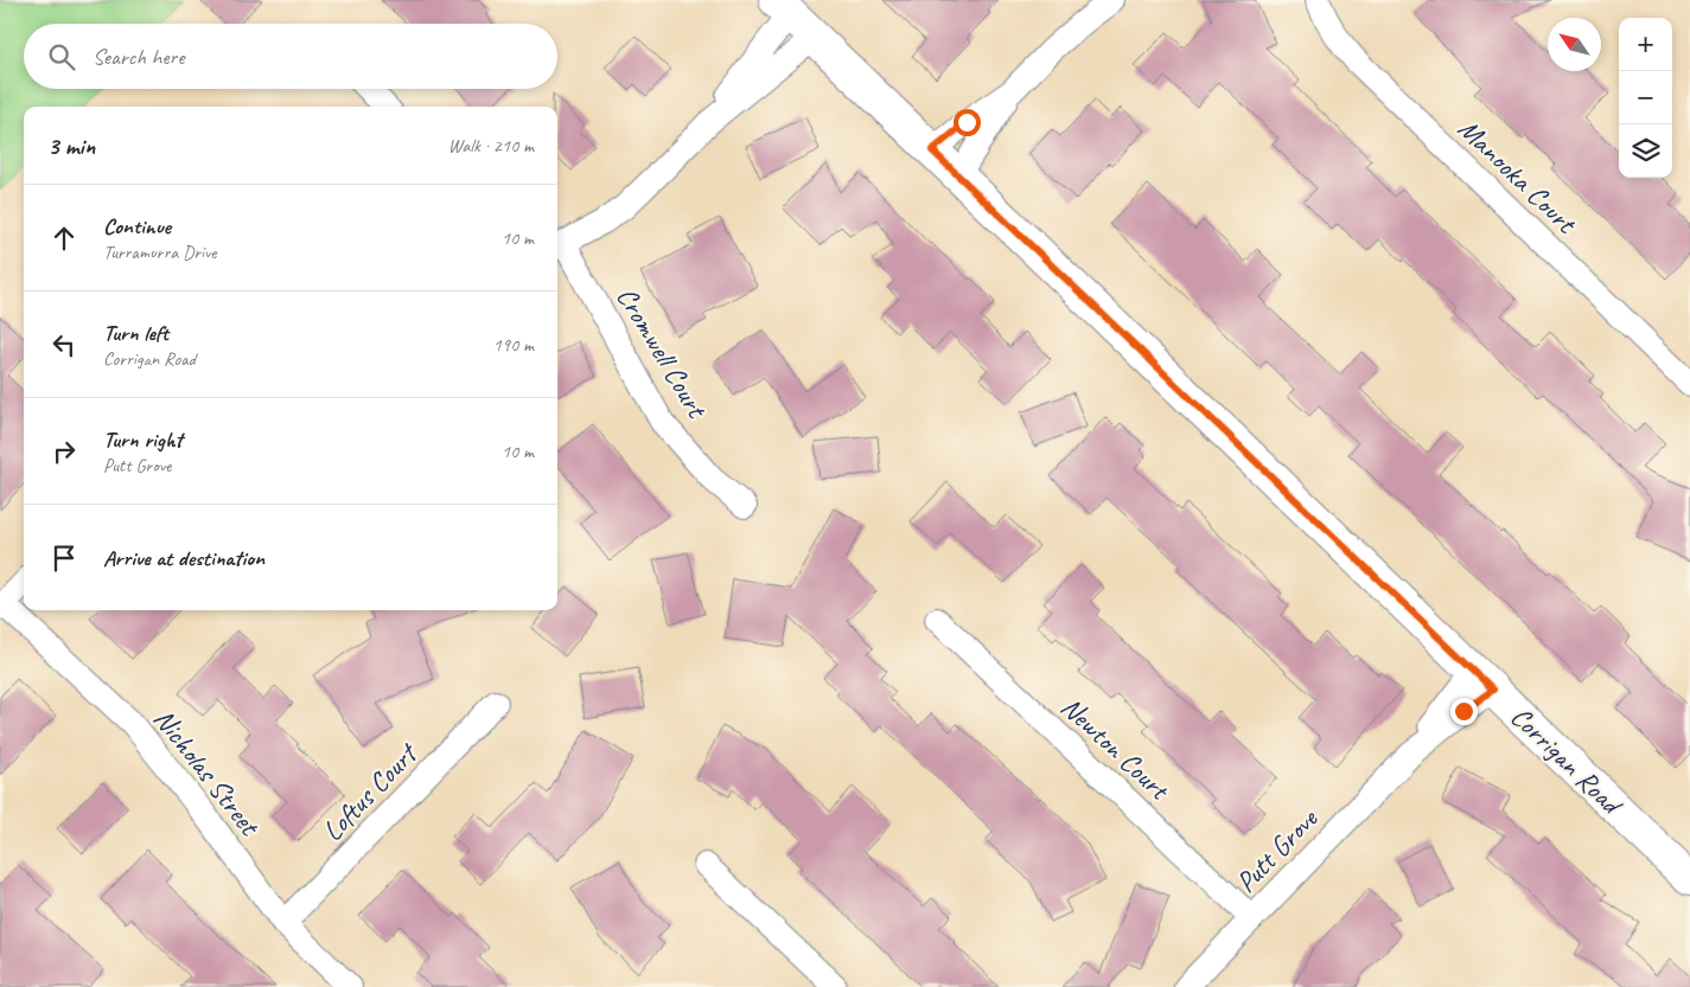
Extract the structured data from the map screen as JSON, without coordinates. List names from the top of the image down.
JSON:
{
  "streets": {
    "main road": ["Corrigan Road"],
    "street": [
      "Manooka Court",
      "Cromwell Court",
      "Newton Court",
      "Nicholas Street",
      "Loftus Court",
      "Putt Grove"
    ]
  },
  "crossings": [
    ["Newton Court", "Putt Grove"],
    ["Corrigan Road", "Putt Grove"],
    ["Nicholas Street", "Loftus Court"]
  ],
  "north": "top left",
  "page": {
    "map_buttons": ["+", "−"],
    "search": "Search here",
    "heading": ["3 min", "Walk · 210 m"],
    "list": [
      ["Continue", "Turramurra Drive", "10 m"],
      ["Turn left", "Corrigan Road", "190 m"],
      ["Turn right", "Putt Grove", "10 m"],
      "Arrive at destination"
    ]
  }
}
